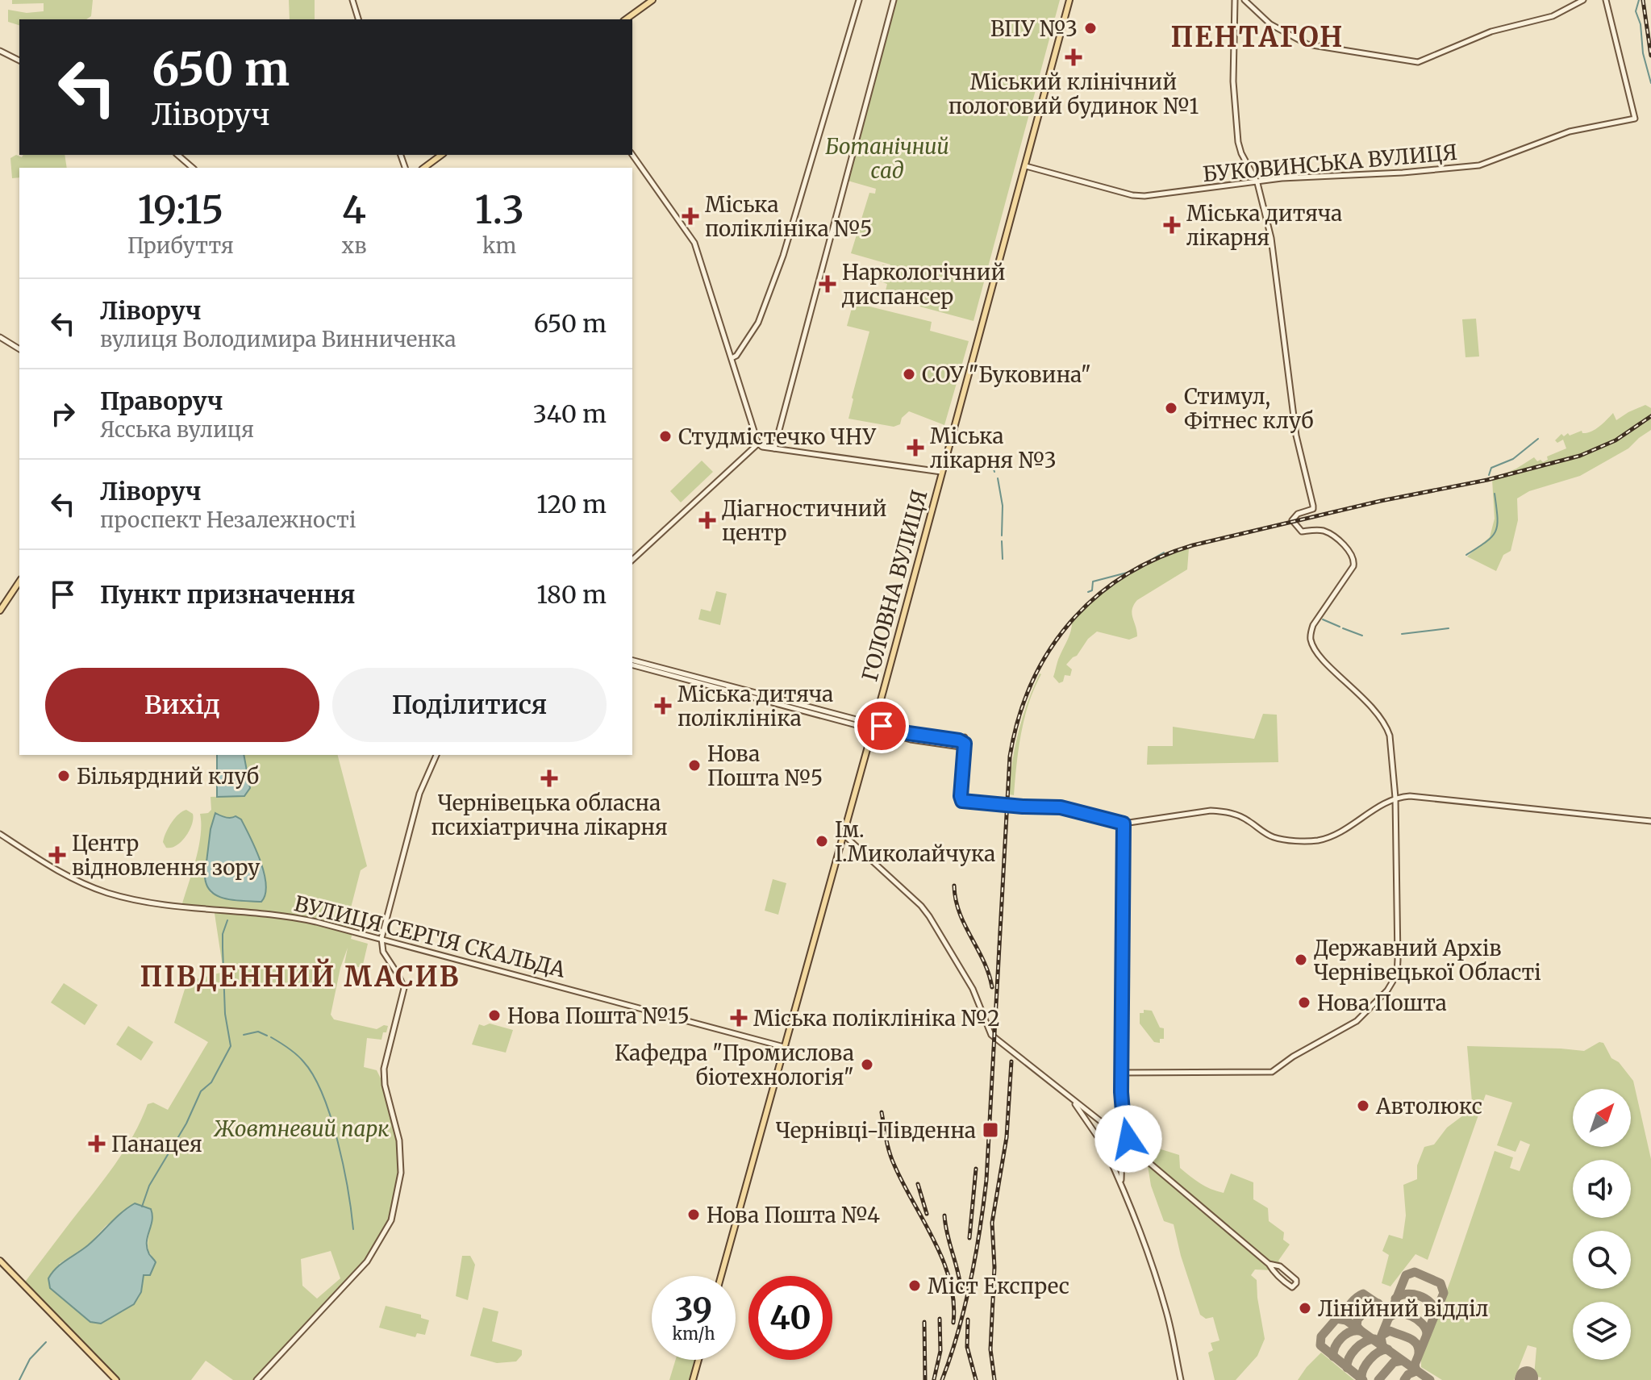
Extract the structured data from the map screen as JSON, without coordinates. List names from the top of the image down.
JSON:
{
  "streets": {
    "main road": ["ГОЛОВНА ВУЛИЦЯ"],
    "street": ["БУКОВИНСЬКА ВУЛИЦЯ", "ВУЛИЦЯ СЕРГІЯ СКАЛЬДА"]
  },
  "crossings": [
    ["БУКОВИНСЬКА ВУЛИЦЯ", "ГОЛОВНА ВУЛИЦЯ"],
    ["ГОЛОВНА ВУЛИЦЯ", "ВУЛИЦЯ СЕРГІЯ СКАЛЬДА"]
  ],
  "districts": ["ПЕНТАГОН", "ПІВДЕННИЙ МАСИВ"],
  "parks": ["Ботанічний сад", "Жовтневий парк"],
  "places": {
    "other": [
      "ВПУ №3",
      "СОУ \"Буковина\"",
      "Стимул, Фітнес клуб",
      "Студмістечко ЧНУ",
      "Нова Пошта №5",
      "Більярдний клуб",
      "Ім. І.Миколайчука",
      "Державний Архів Чернівецької Області",
      "Нова Пошта",
      "Нова Пошта №15",
      "Кафедра \"Промислова біотехнологія\"",
      "Автолюкс",
      "Нова Пошта №4",
      "Міст Експрес",
      "Лінійний відділ"
    ],
    "health": [
      "Міський клінічний пологовий будинок №1",
      "Міська поліклініка №5",
      "Міська дитяча лікарня",
      "Наркологічний диспансер",
      "Міська лікарня №3",
      "Діагностичний центр",
      "Міська дитяча поліклініка",
      "Чернівецька обласна психіатрична лікарня",
      "Центр відновлення зору",
      "Міська поліклініка №2",
      "Панацея"
    ],
    "transit": ["Чернівці-Південна"]
  },
  "north": "top right",
  "page": {
    "turn": ["650 m", "Ліворуч"],
    "eta": [
      "19:15",
      "Прибуття",
      "4",
      "хв",
      "1.3",
      "km"
    ],
    "list": [
      {
        "name": "Ліворуч",
        "note": "вулиця Володимира Винниченка",
        "value": "650 m"
      },
      {
        "name": "Праворуч",
        "note": "Ясська вулиця",
        "value": "340 m"
      },
      {
        "name": "Ліворуч",
        "note": "проспект Незалежності",
        "value": "120 m"
      },
      {
        "name": "Пункт призначення",
        "value": "180 m"
      }
    ],
    "buttons": ["Вихід", "Поділитися"],
    "speed": "39 km/h",
    "limit": "40"
  }
}
